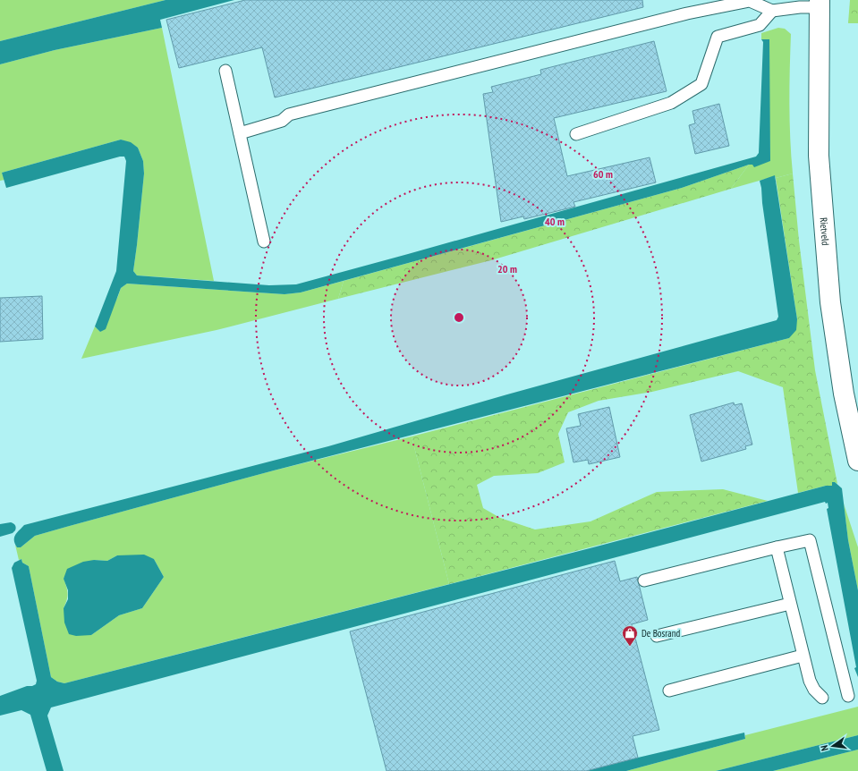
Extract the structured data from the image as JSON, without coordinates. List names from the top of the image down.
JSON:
{
  "streets": {
    "main road": ["Rietveld"]
  },
  "places": {
    "shop": ["De Bosrand"]
  },
  "north": "left",
  "rings": ["60 m", "40 m", "20 m"]
}
